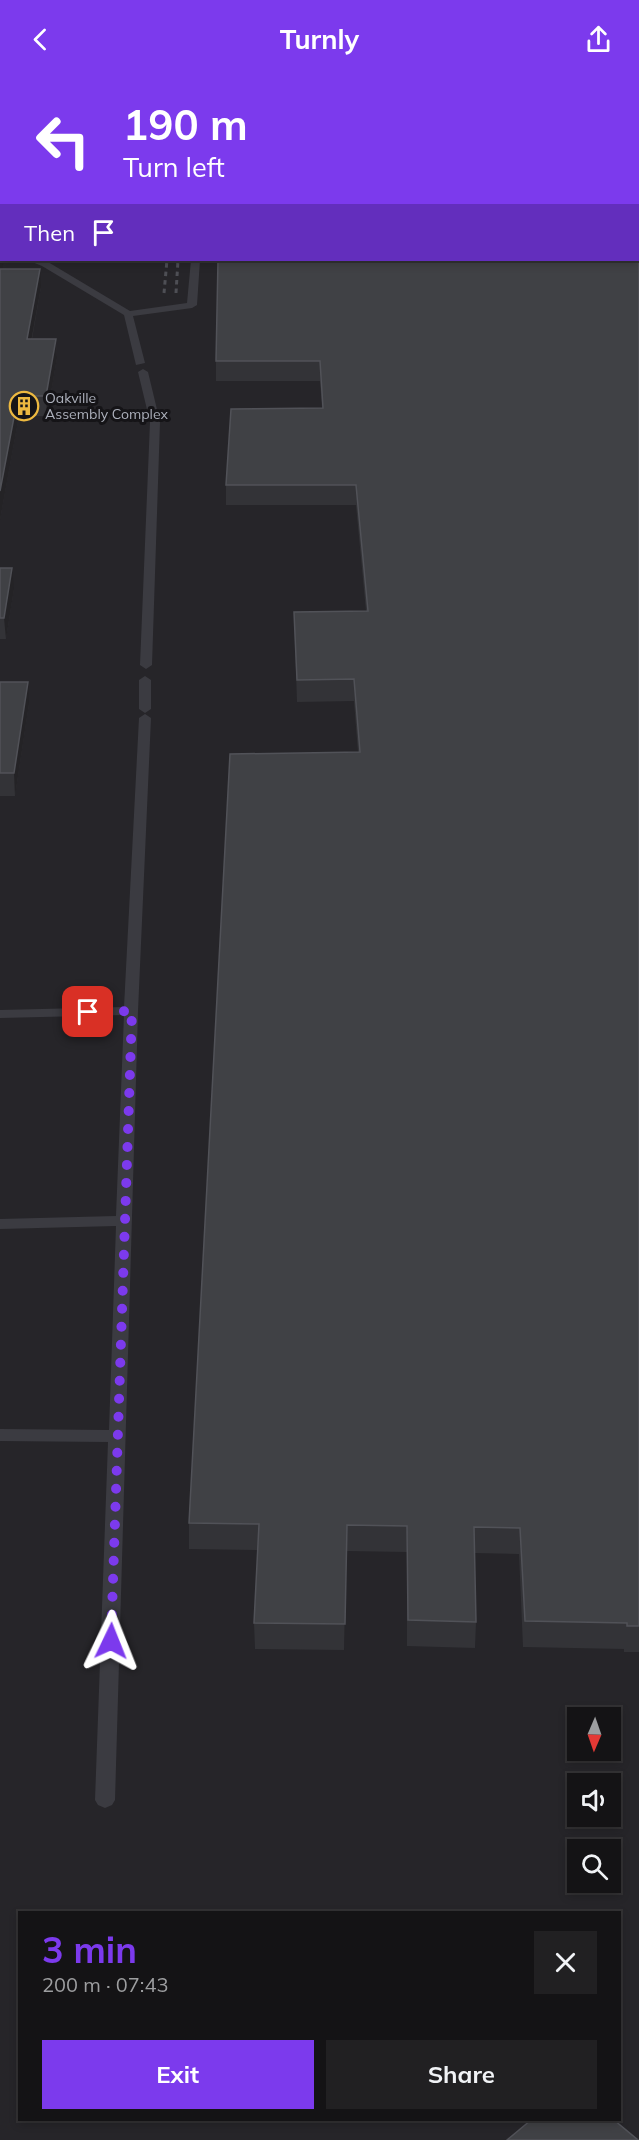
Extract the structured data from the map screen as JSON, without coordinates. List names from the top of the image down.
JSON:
{
  "places": {
    "building": ["Oakville Assembly Complex"]
  },
  "north": "bottom",
  "page": {
    "header": "Turnly",
    "turn": ["190 m", "Turn left"],
    "then": "Then",
    "heading": ["3 min", "200 m · 07:43"],
    "buttons": ["Exit", "Share"]
  }
}
